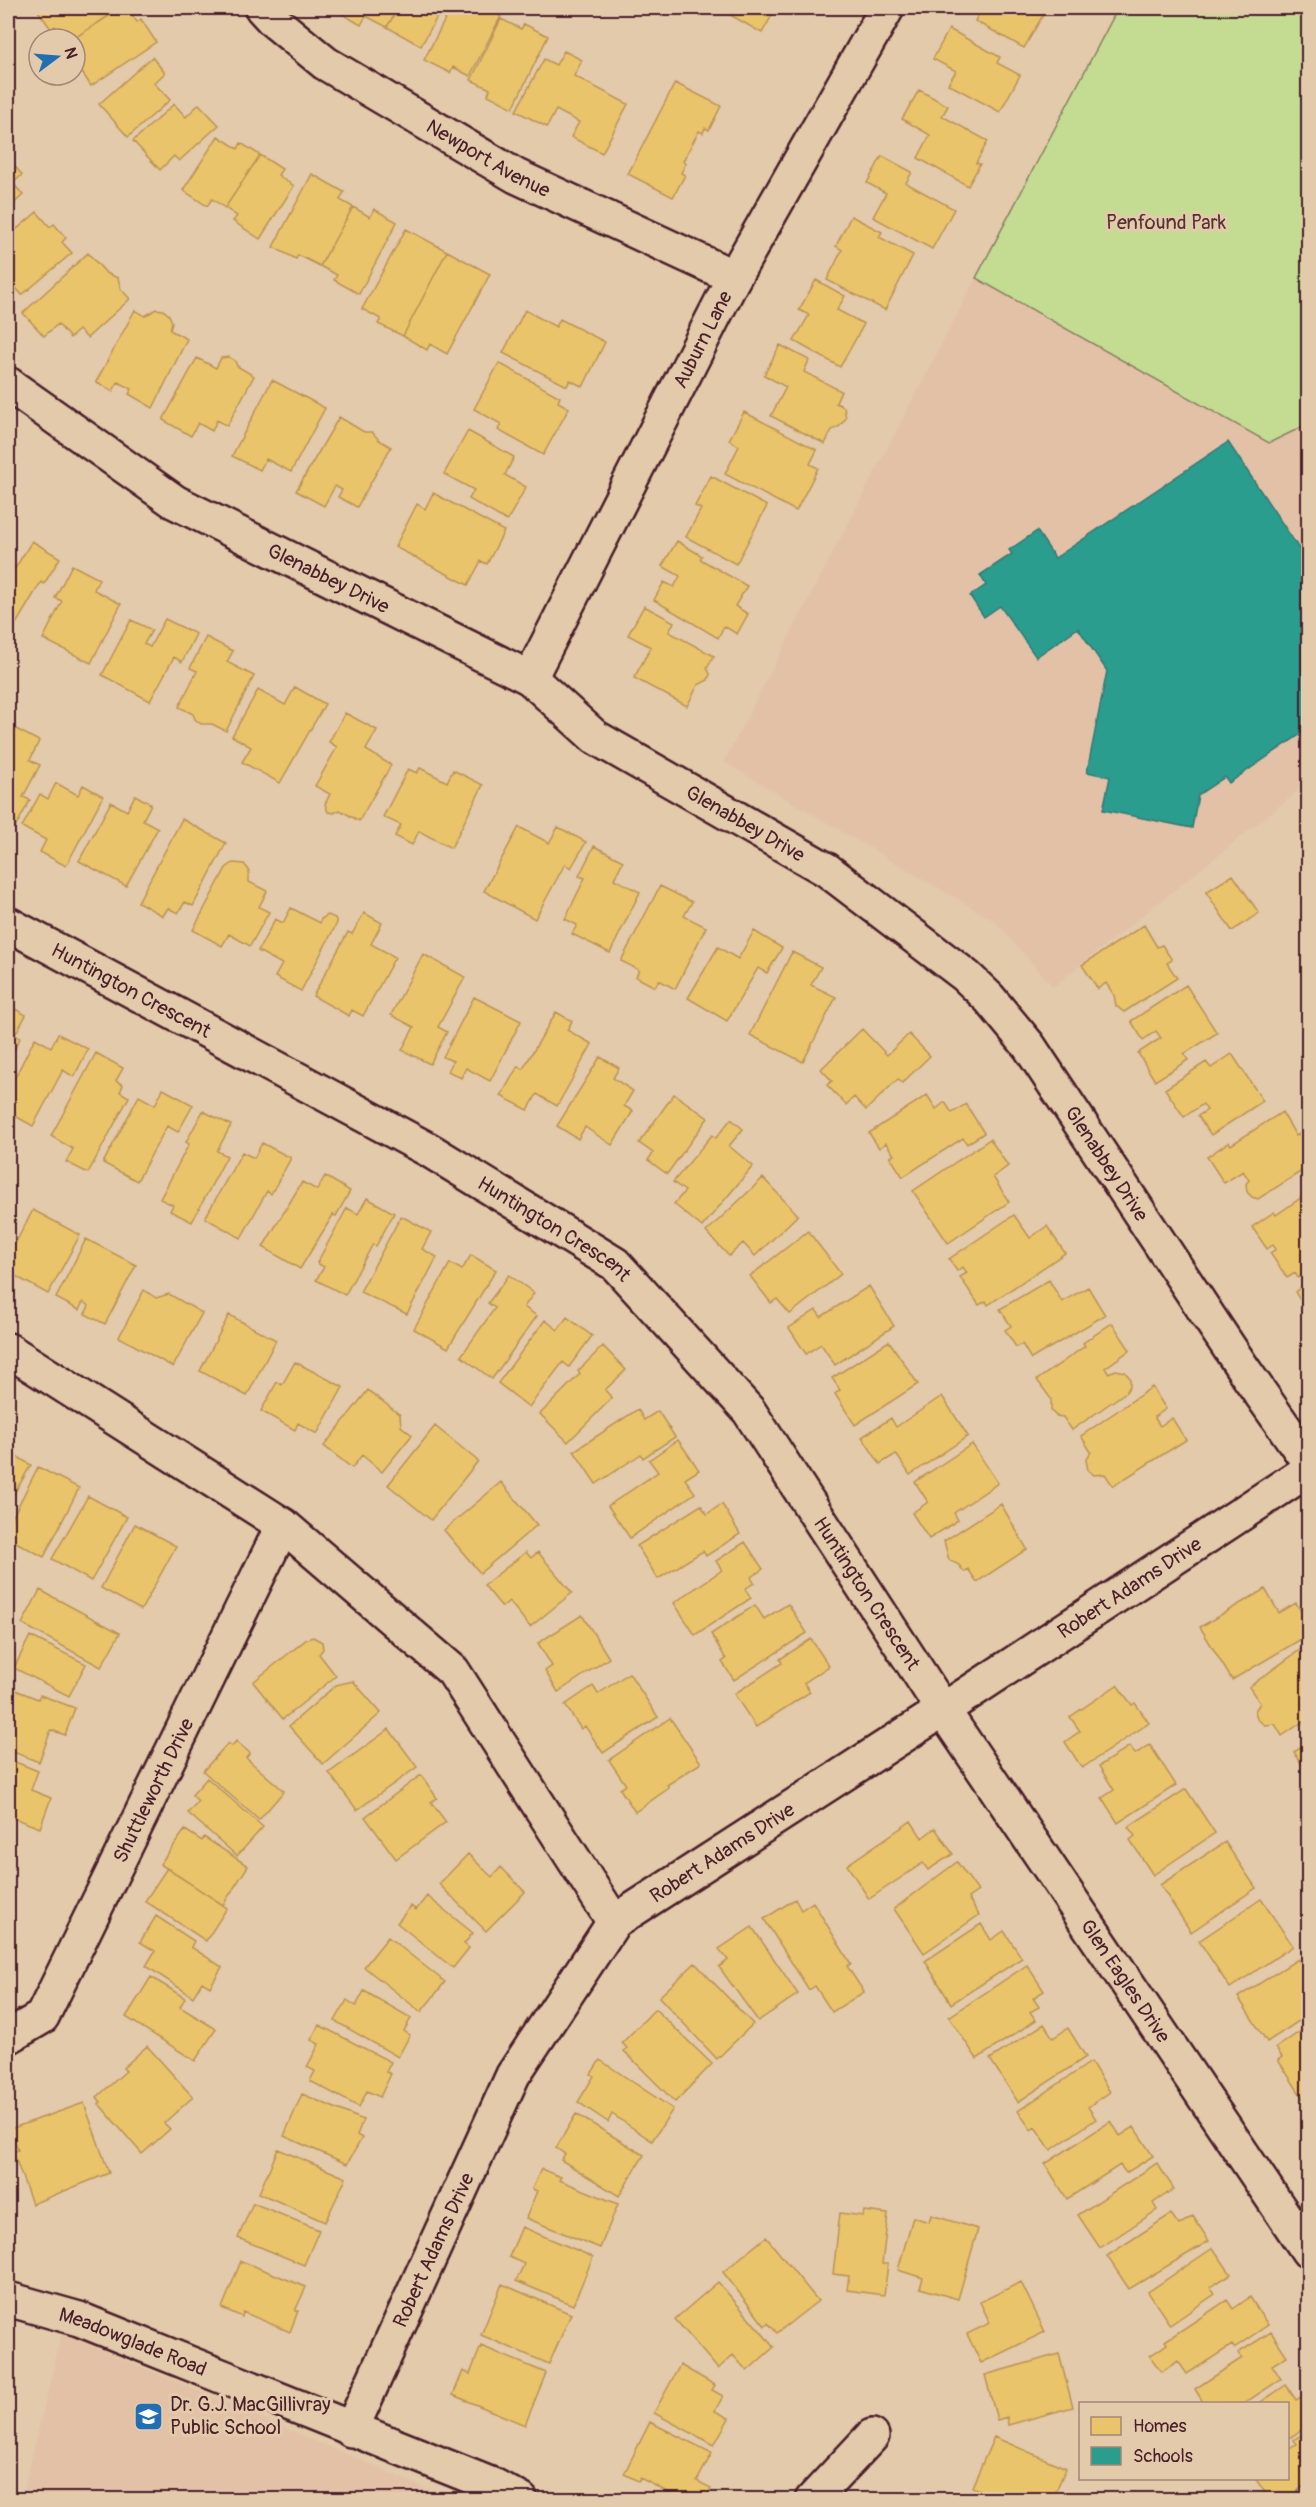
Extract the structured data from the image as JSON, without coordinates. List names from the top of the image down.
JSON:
{
  "streets": {
    "street": [
      "Newport Avenue",
      "Auburn Lane",
      "Glenabbey Drive",
      "Huntington Crescent",
      "Robert Adams Drive",
      "Shuttleworth Drive",
      "Glen Eagles Drive",
      "Meadowglade Road"
    ]
  },
  "crossings": [
    ["Newport Avenue", "Auburn Lane"],
    ["Auburn Lane", "Glenabbey Drive"],
    ["Huntington Crescent", "Robert Adams Drive"],
    ["Huntington Crescent", "Glen Eagles Drive"],
    ["Robert Adams Drive", "Glen Eagles Drive"],
    ["Robert Adams Drive", "Meadowglade Road"]
  ],
  "parks": ["Penfound Park"],
  "places": {
    "school or university": ["Dr. G.J. MacGillivray Public School"]
  },
  "legend": ["Homes", "Schools"],
  "north": "right"
}
